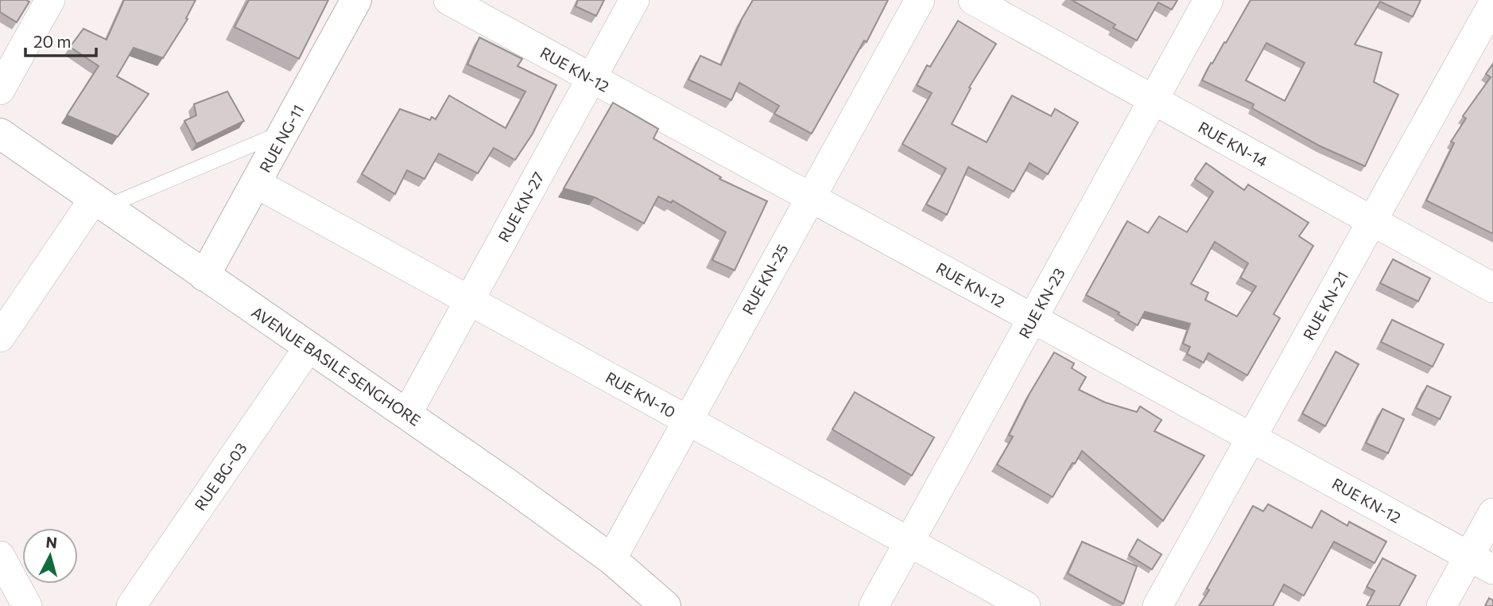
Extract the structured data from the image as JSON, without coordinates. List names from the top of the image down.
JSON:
{
  "streets": {
    "main road": ["RUE NG-11", "AVENUE BASILE SENGHORE"],
    "street": [
      "RUE KN-12",
      "RUE KN-14",
      "RUE KN-27",
      "RUE KN-25",
      "RUE KN-23",
      "RUE KN-21",
      "RUE KN-10",
      "RUE BG-03"
    ]
  },
  "crossings": [
    ["RUE KN-12", "RUE KN-27"],
    ["RUE KN-12", "RUE KN-25"],
    ["RUE KN-12", "RUE KN-23"],
    ["RUE KN-12", "RUE KN-21"],
    ["RUE NG-11", "AVENUE BASILE SENGHORE"],
    ["RUE NG-11", "RUE KN-10"],
    ["RUE KN-14", "RUE KN-23"],
    ["RUE KN-14", "RUE KN-21"],
    ["RUE KN-27", "AVENUE BASILE SENGHORE"],
    ["RUE KN-27", "RUE KN-10"],
    ["RUE KN-25", "AVENUE BASILE SENGHORE"],
    ["RUE KN-25", "RUE KN-10"],
    ["RUE KN-23", "RUE KN-10"],
    ["AVENUE BASILE SENGHORE", "RUE BG-03"]
  ],
  "scale_bar": "20 m",
  "north": "top"
}
